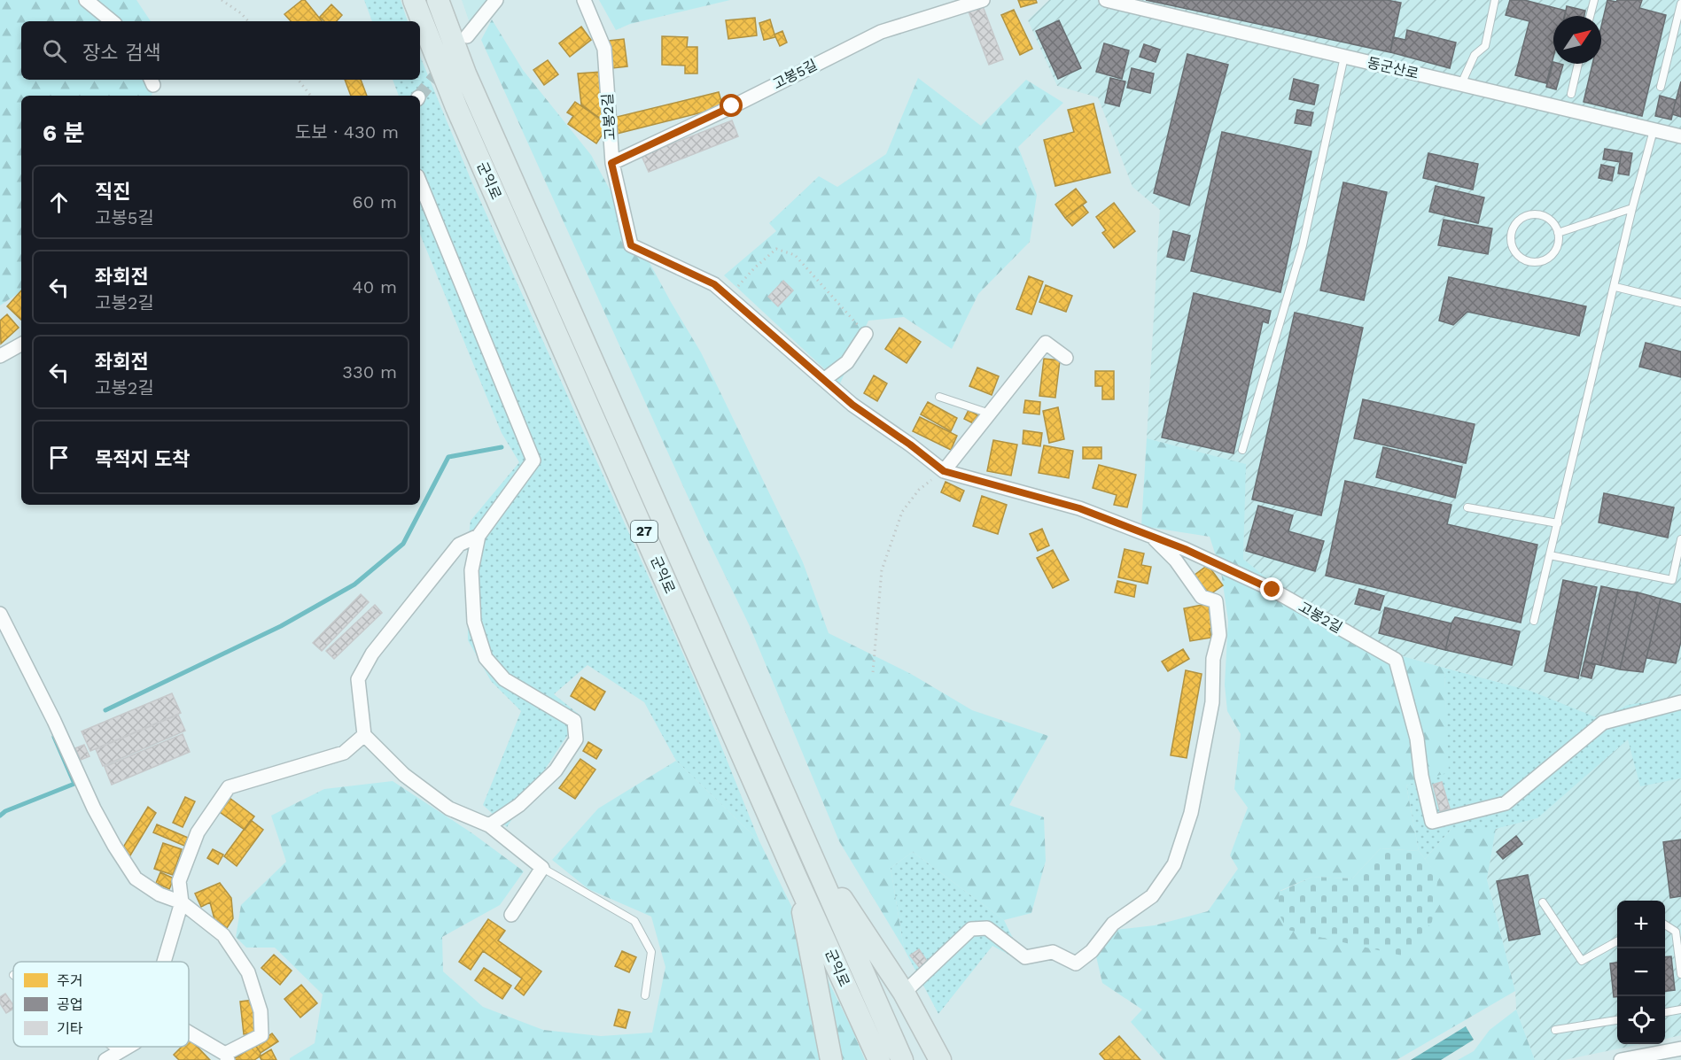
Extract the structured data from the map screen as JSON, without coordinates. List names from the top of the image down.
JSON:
{
  "streets": {
    "highway": ["군익로", "27"],
    "street": ["동군산로", "고봉5길", "고봉2길"]
  },
  "crossings": [
    ["고봉5길", "고봉2길"]
  ],
  "legend": ["주거", "공업", "기타"],
  "north": "top right",
  "page": {
    "search": "장소 검색",
    "heading": ["6 분", "도보 · 430 m"],
    "list": [
      ["직진", "고봉5길", "60 m"],
      ["좌회전", "고봉2길", "40 m"],
      ["좌회전", "고봉2길", "330 m"],
      "목적지 도착"
    ],
    "map_buttons": ["+", "−"]
  }
}
